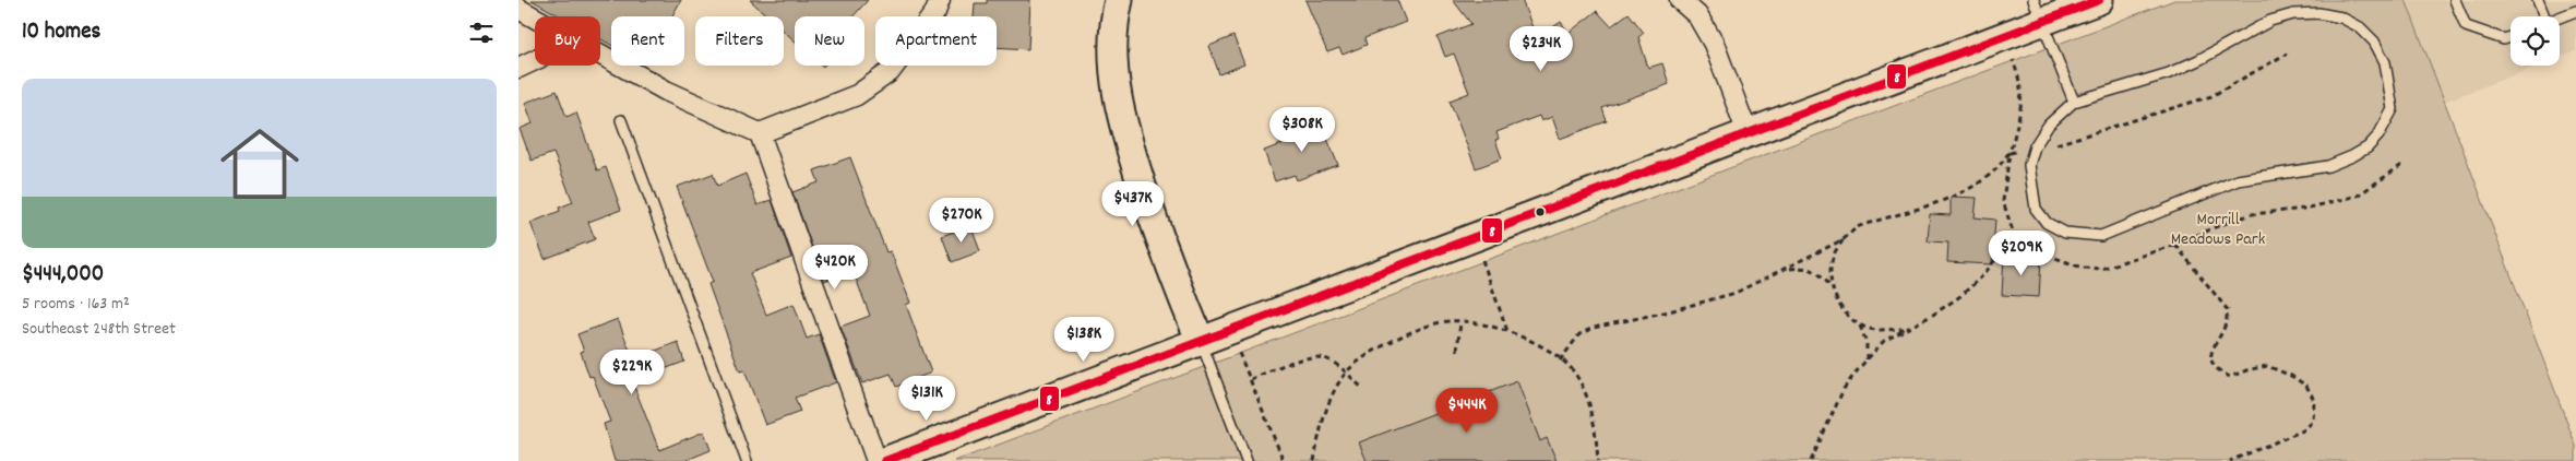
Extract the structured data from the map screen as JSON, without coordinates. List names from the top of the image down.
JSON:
{
  "parks": ["Morrill Meadows Park"],
  "lines": ["transit line 8"],
  "page": {
    "heading": "10 homes",
    "chip": [
      "Buy",
      "Rent",
      "Filters",
      "New",
      "Apartment"
    ],
    "price": [
      "$234K",
      "$308K",
      "$437K",
      "$270K",
      "$209K",
      "$420K",
      "$138K",
      "$229K",
      "$131K",
      "$444K"
    ],
    "list": [
      {
        "name": "$444,000",
        "note": "5 rooms · 163 m² · Southeast 248th Street"
      }
    ]
  }
}
